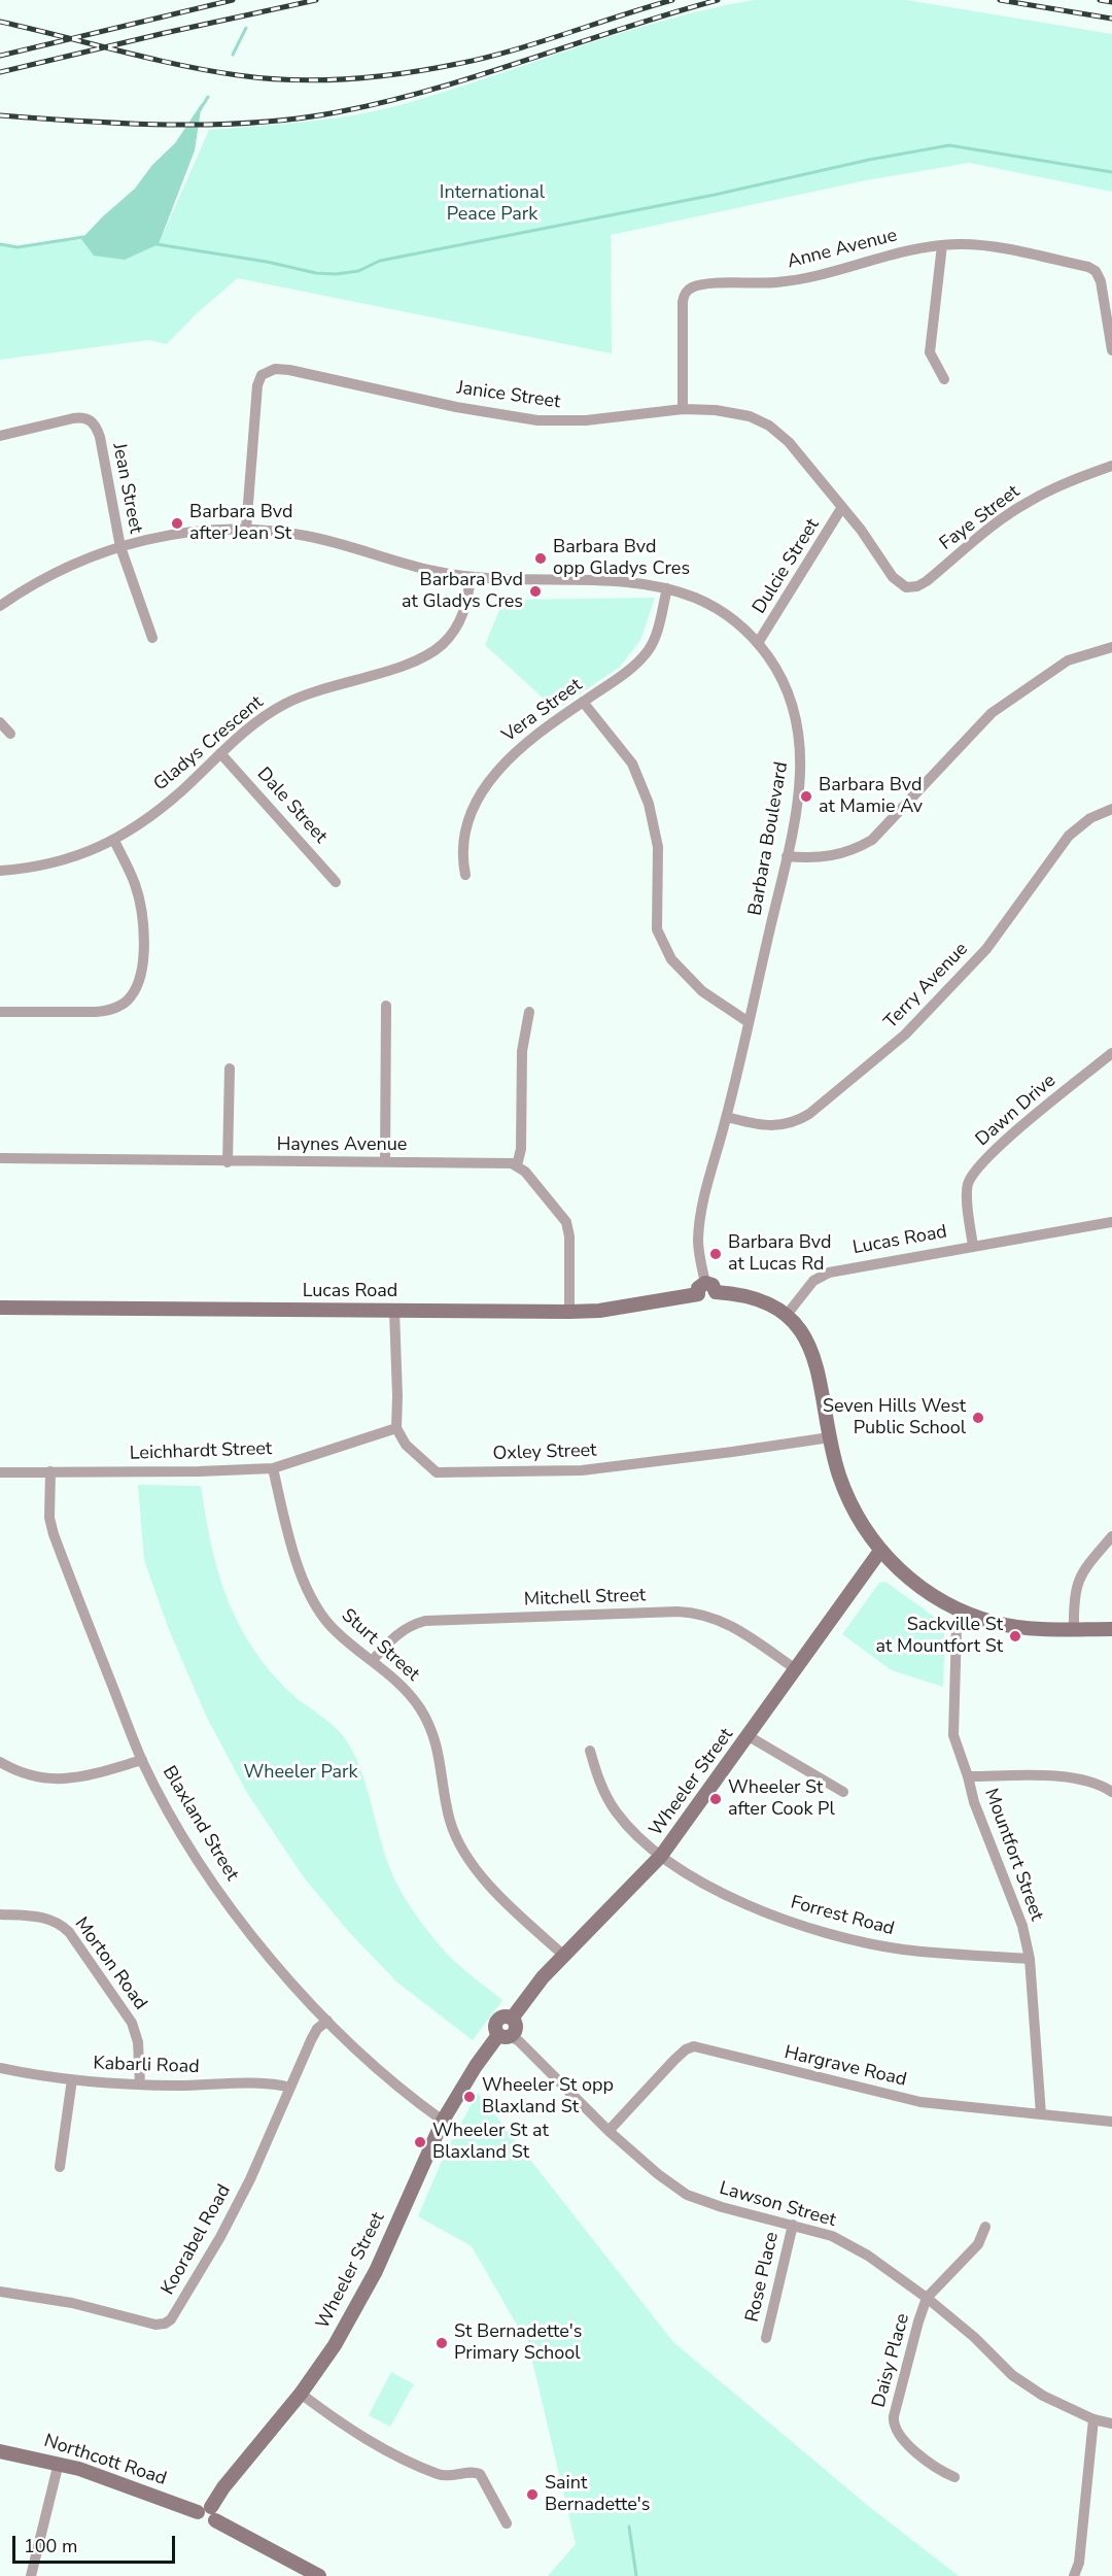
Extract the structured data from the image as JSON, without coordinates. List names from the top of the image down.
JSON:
{
  "streets": {
    "street": [
      "Anne Avenue",
      "Janice Street",
      "Jean Street",
      "Faye Street",
      "Dulcie Street",
      "Vera Street",
      "Gladys Crescent",
      "Dale Street",
      "Barbara Boulevard",
      "Terry Avenue",
      "Dawn Drive",
      "Haynes Avenue",
      "Lucas Road",
      "Leichhardt Street",
      "Oxley Street",
      "Mitchell Street",
      "Sturt Street",
      "Wheeler Street",
      "Blaxland Street",
      "Mountfort Street",
      "Forrest Road",
      "Morton Road",
      "Kabarli Road",
      "Hargrave Road",
      "Lawson Street",
      "Koorabel Road",
      "Rose Place",
      "Daisy Place",
      "Northcott Road"
    ]
  },
  "crossings": [
    ["Anne Avenue", "Janice Street"],
    ["Janice Street", "Faye Street"],
    ["Janice Street", "Dulcie Street"],
    ["Janice Street", "Barbara Boulevard"],
    ["Jean Street", "Barbara Boulevard"],
    ["Dulcie Street", "Barbara Boulevard"],
    ["Vera Street", "Barbara Boulevard"],
    ["Gladys Crescent", "Dale Street"],
    ["Gladys Crescent", "Barbara Boulevard"],
    ["Barbara Boulevard", "Terry Avenue"],
    ["Barbara Boulevard", "Lucas Road"],
    ["Dawn Drive", "Lucas Road"],
    ["Leichhardt Street", "Oxley Street"],
    ["Leichhardt Street", "Sturt Street"],
    ["Leichhardt Street", "Blaxland Street"],
    ["Mitchell Street", "Sturt Street"],
    ["Mitchell Street", "Wheeler Street"],
    ["Sturt Street", "Wheeler Street"],
    ["Wheeler Street", "Blaxland Street"],
    ["Wheeler Street", "Forrest Road"],
    ["Wheeler Street", "Lawson Street"],
    ["Wheeler Street", "Northcott Road"],
    ["Blaxland Street", "Koorabel Road"],
    ["Mountfort Street", "Forrest Road"],
    ["Mountfort Street", "Hargrave Road"],
    ["Morton Road", "Kabarli Road"],
    ["Kabarli Road", "Koorabel Road"],
    ["Hargrave Road", "Lawson Street"],
    ["Lawson Street", "Rose Place"],
    ["Lawson Street", "Daisy Place"]
  ],
  "parks": ["International Peace Park", "Wheeler Park"],
  "places": [
    "Barbara Bvd after Jean St",
    "Barbara Bvd opp Gladys Cres",
    "Barbara Bvd at Gladys Cres",
    "Barbara Bvd at Mamie Av",
    "Barbara Bvd at Lucas Rd",
    "Seven Hills West Public School",
    "Sackville St at Mountfort St",
    "Wheeler St after Cook Pl",
    "Wheeler St opp Blaxland St",
    "Wheeler St at Blaxland St",
    "St Bernadette's Primary School",
    "Saint Bernadette's"
  ],
  "scale_bar": "100 m"
}
